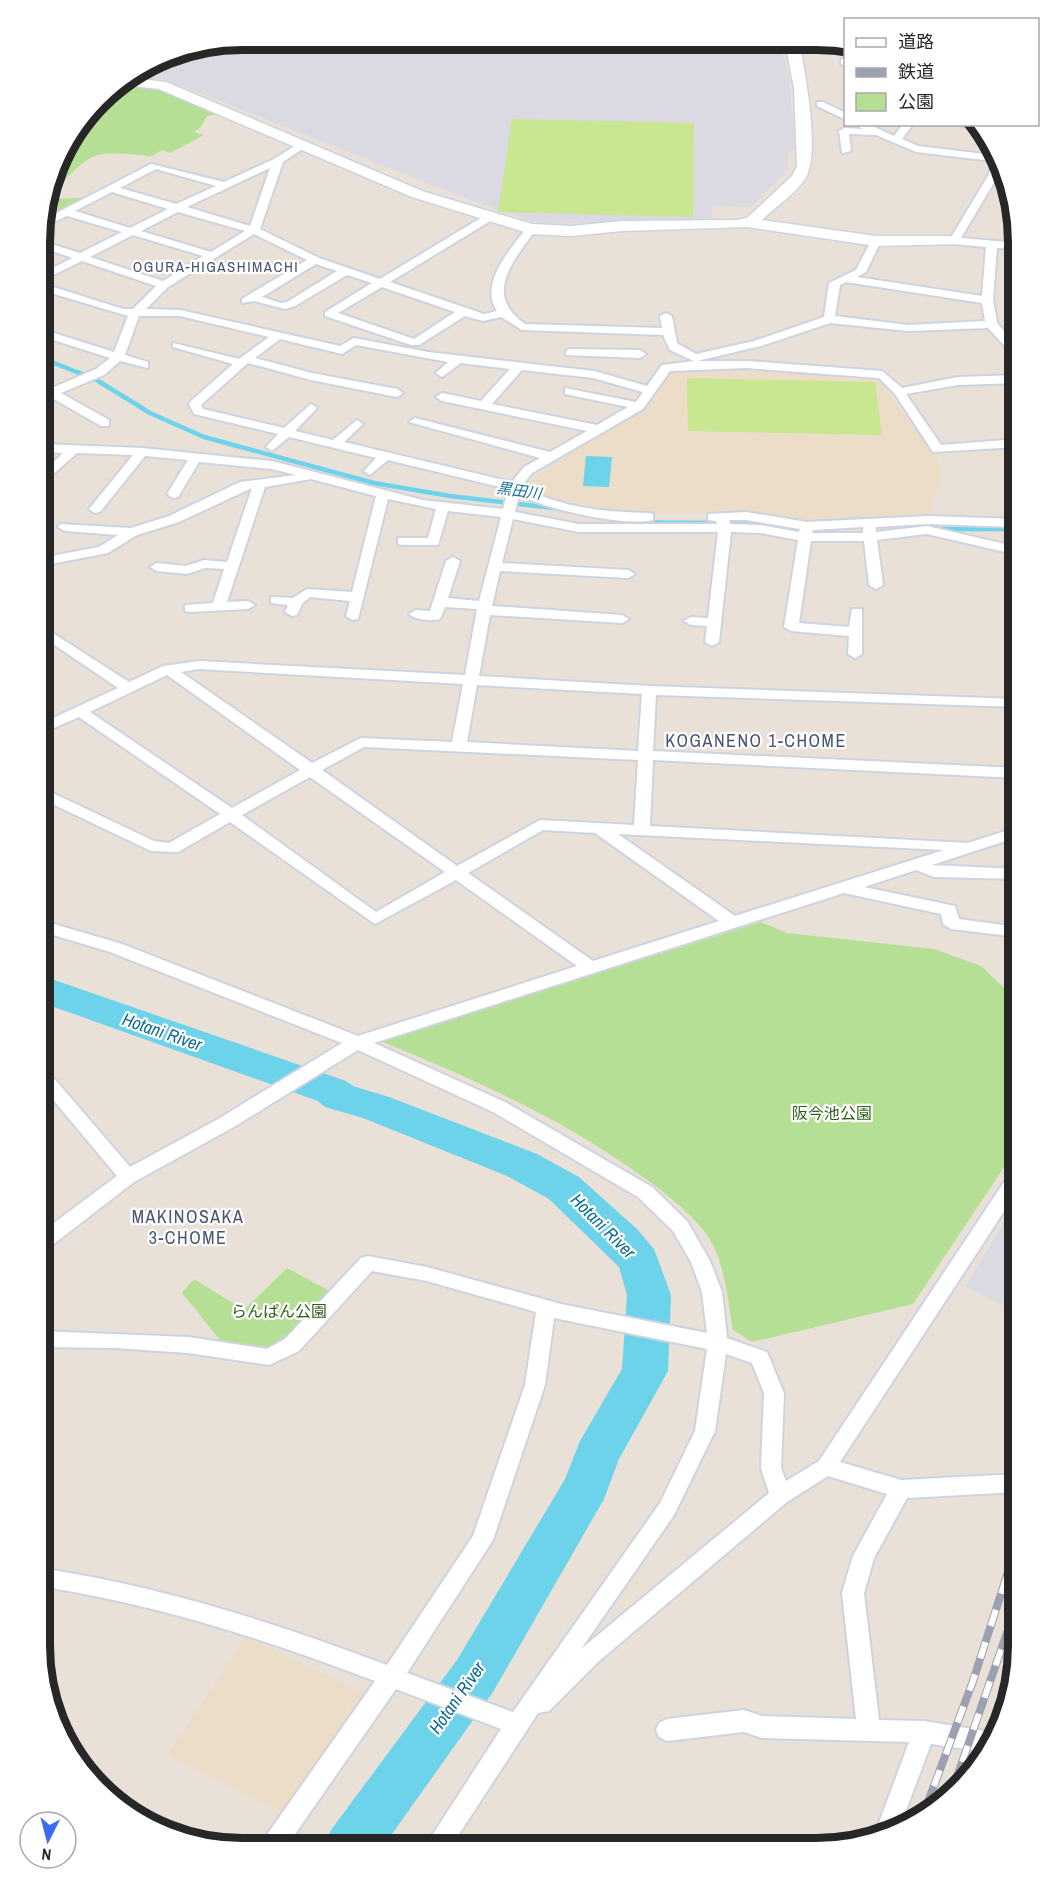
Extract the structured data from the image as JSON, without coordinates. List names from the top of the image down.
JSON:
{
  "districts": ["OGURA-HIGASHIMACHI", "KOGANENO 1-CHOME", "MAKINOSAKA 3-CHOME"],
  "water": ["黒田川", "Hotani River"],
  "parks": ["阪今池公園", "らんぱん公園"],
  "legend": ["道路", "鉄道", "公園"],
  "north": "bottom"
}
